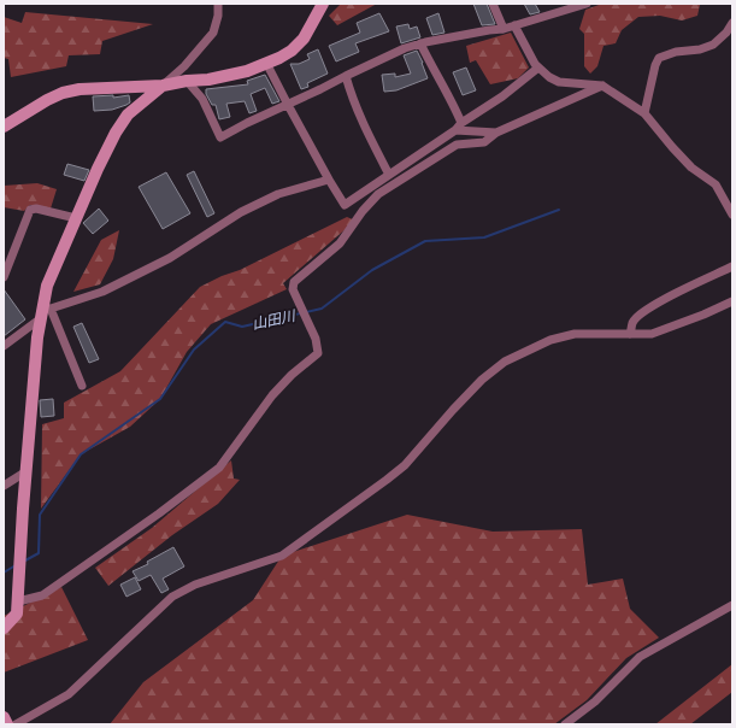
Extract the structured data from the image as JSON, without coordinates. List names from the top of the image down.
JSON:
{
  "water": ["山田川"]
}
